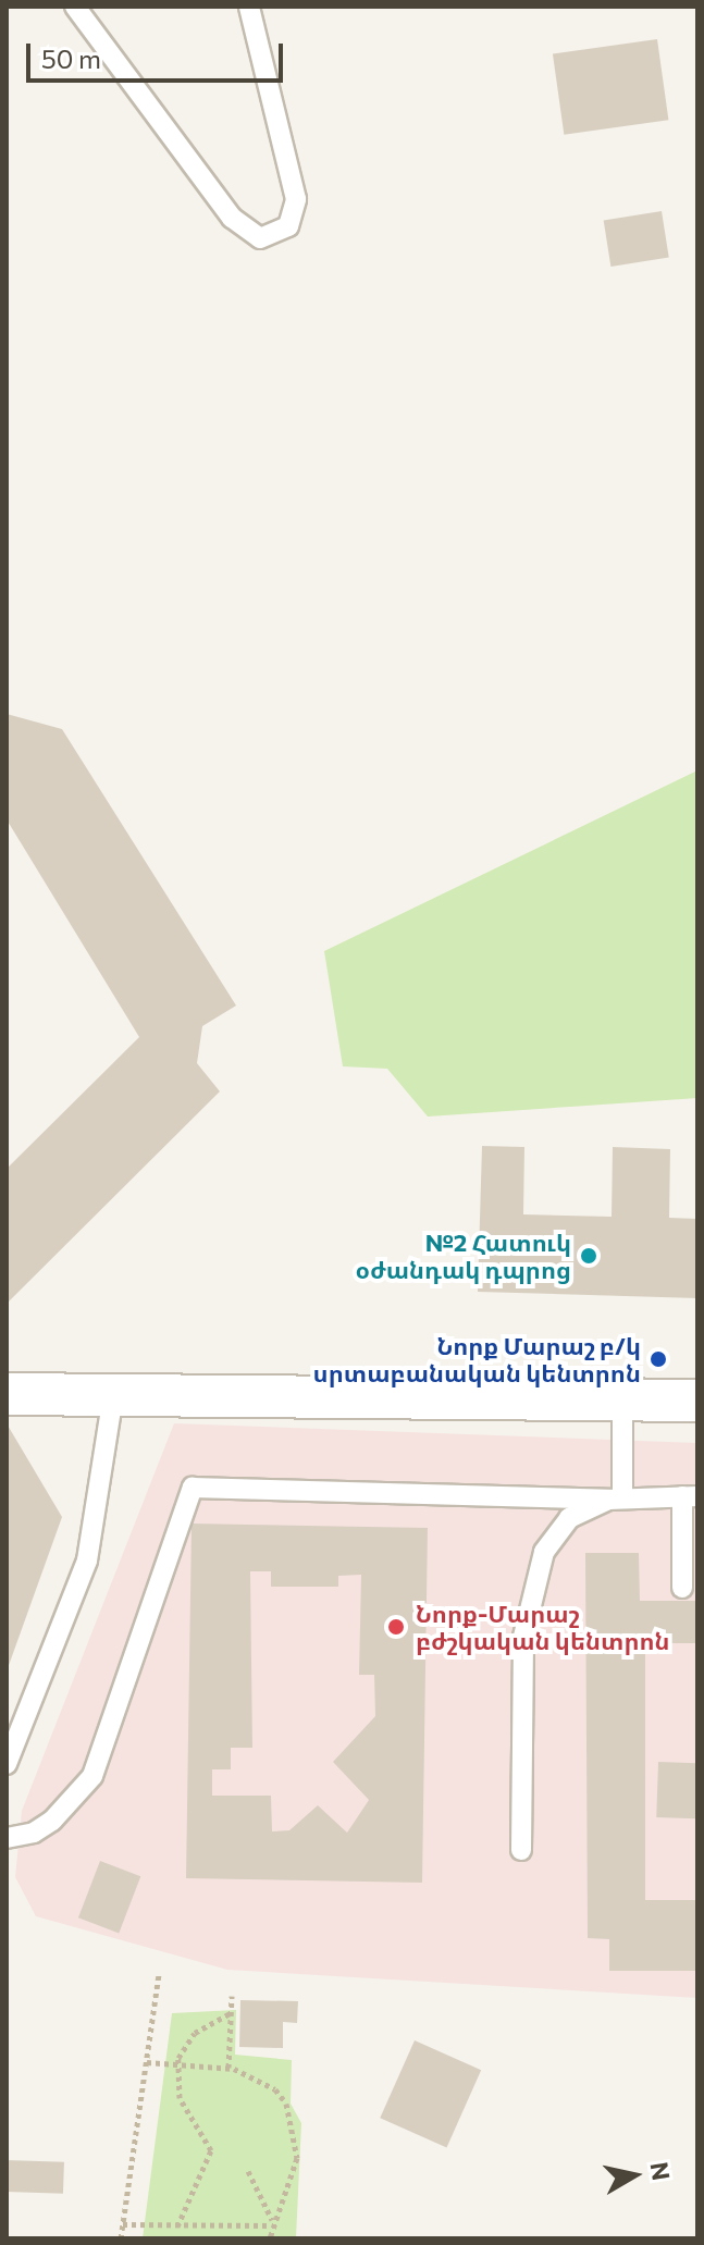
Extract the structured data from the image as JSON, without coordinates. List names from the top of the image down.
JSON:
{
  "places": ["№2 Հատուկ օժանդակ դպրոց", "Նորք Մարաշ բ/կ սրտաբանական կենտրոն", "Նորք-Մարաշ բժշկական կենտրոն"],
  "scale_bar": "50 m",
  "north": "right"
}
